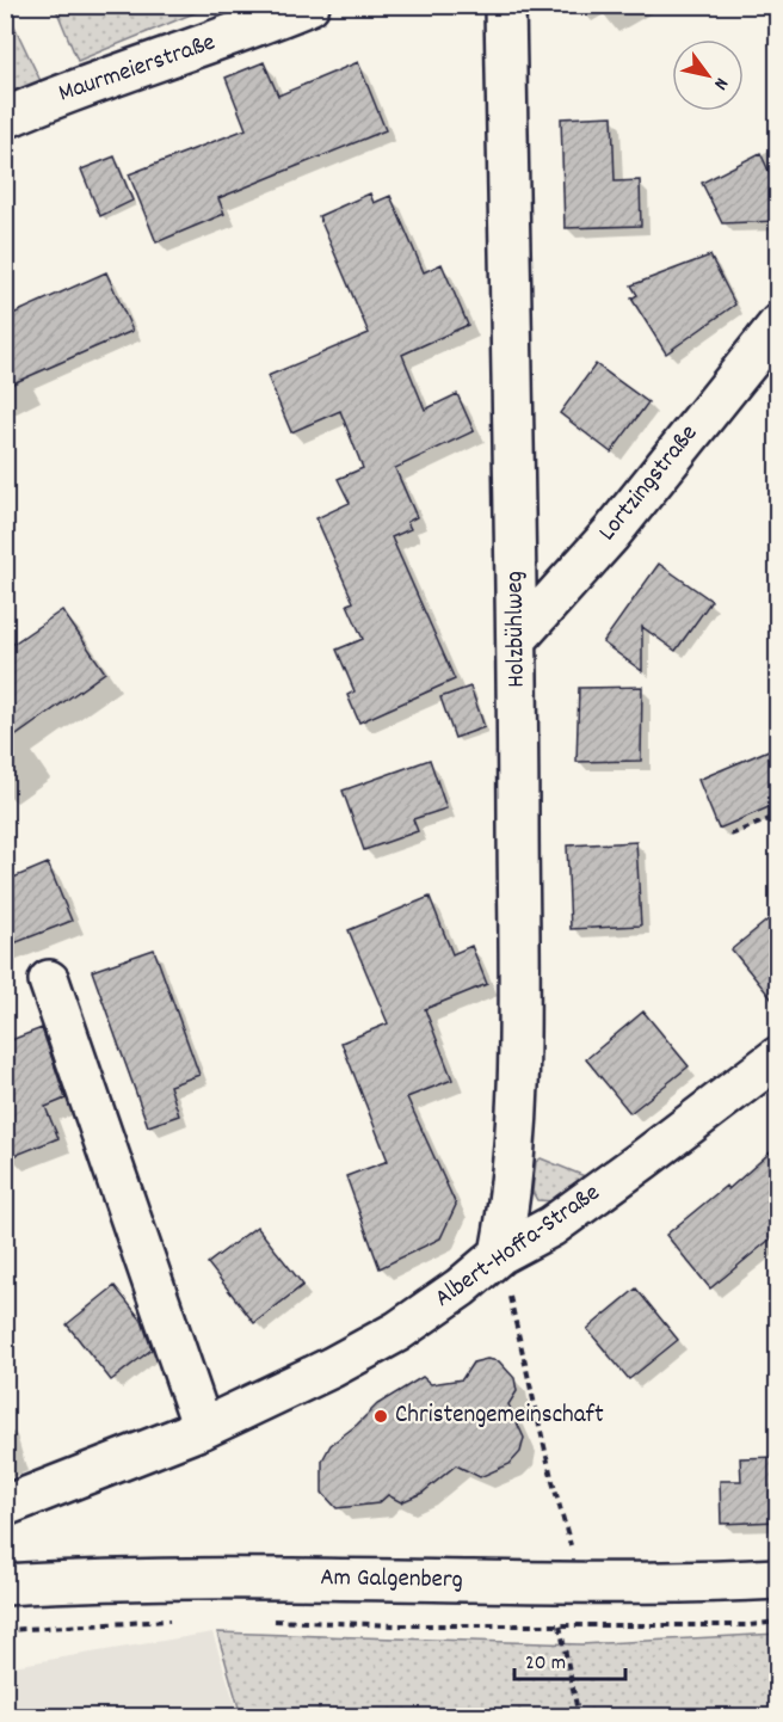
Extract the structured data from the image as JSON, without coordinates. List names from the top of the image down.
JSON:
{
  "streets": {
    "street": [
      "Maurmeierstraße",
      "Lortzingstraße",
      "Holzbühlweg",
      "Albert-Hoffa-Straße",
      "Am Galgenberg"
    ]
  },
  "crossings": [
    ["Lortzingstraße", "Holzbühlweg"],
    ["Holzbühlweg", "Albert-Hoffa-Straße"]
  ],
  "places": ["Christengemeinschaft"],
  "scale_bar": "20 m",
  "north": "bottom right"
}
